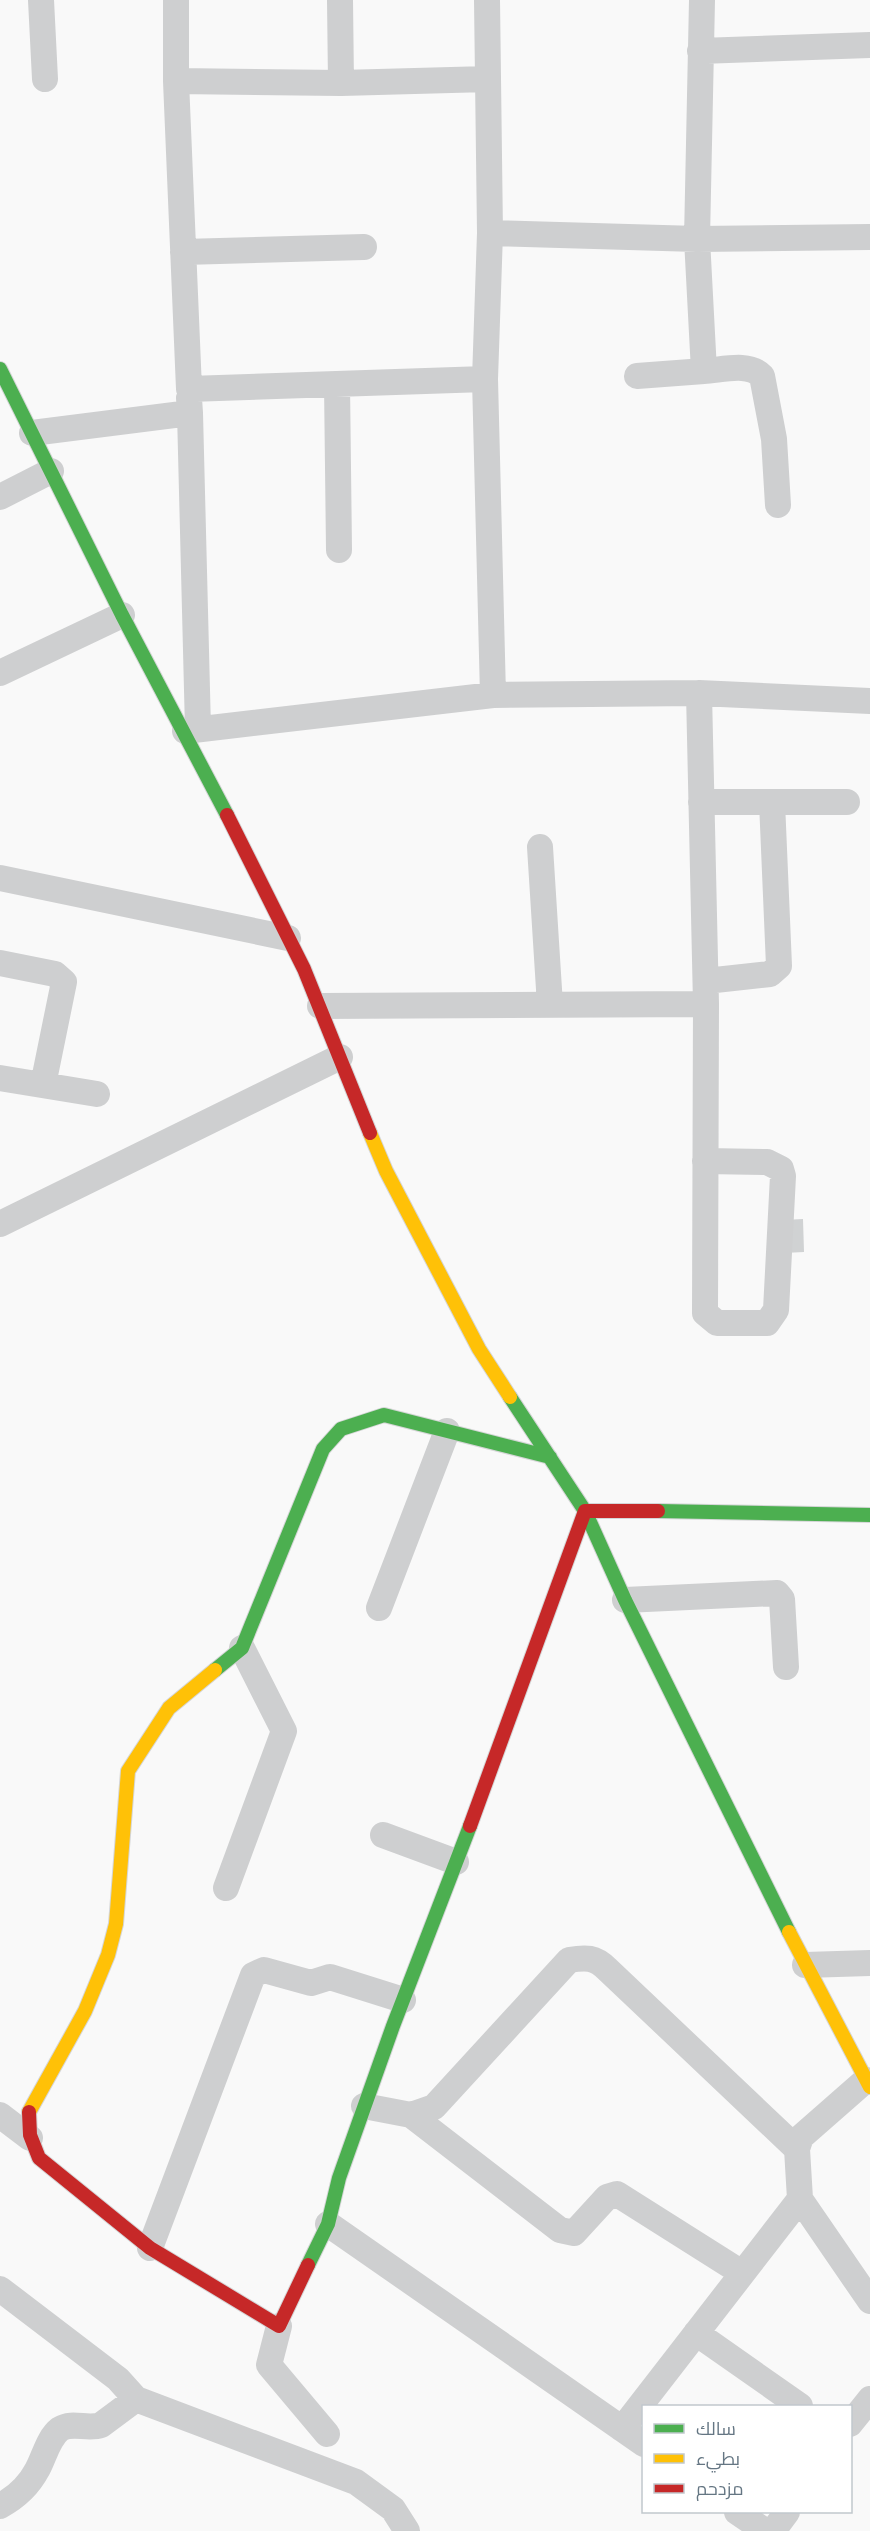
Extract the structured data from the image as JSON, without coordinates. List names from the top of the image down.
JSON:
{
  "legend": ["سالك", "بطيء", "مزدحم"]
}
